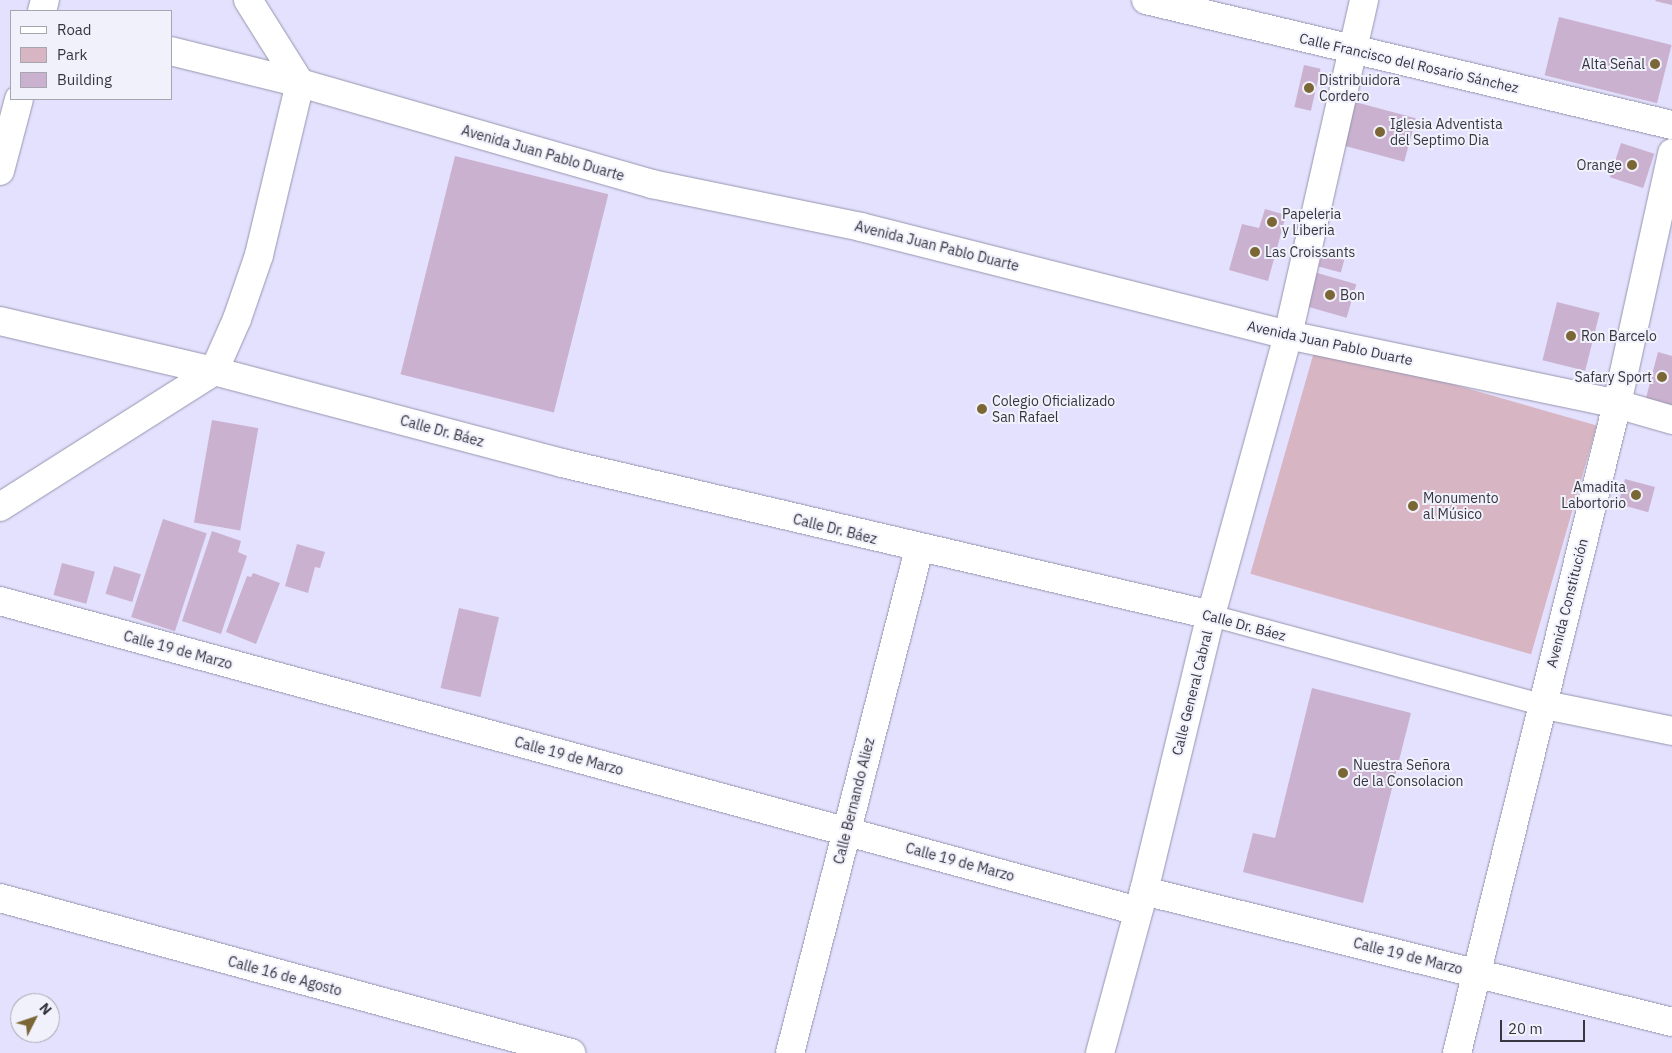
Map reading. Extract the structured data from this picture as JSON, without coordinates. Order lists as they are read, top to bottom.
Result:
{
  "streets": {
    "street": [
      "Calle Francisco del Rosario Sánchez",
      "Avenida Juan Pablo Duarte",
      "Calle Dr. Báez",
      "Avenida Constitución",
      "Calle 19 de Marzo",
      "Calle General Cabral",
      "Calle Bernando Aliez",
      "Calle 16 de Agosto"
    ]
  },
  "crossings": [
    ["Calle Francisco del Rosario Sánchez", "Calle General Cabral"],
    ["Avenida Juan Pablo Duarte", "Avenida Constitución"],
    ["Avenida Juan Pablo Duarte", "Calle General Cabral"],
    ["Calle Dr. Báez", "Avenida Constitución"],
    ["Calle Dr. Báez", "Calle General Cabral"],
    ["Calle Dr. Báez", "Calle Bernando Aliez"],
    ["Avenida Constitución", "Calle 19 de Marzo"],
    ["Calle 19 de Marzo", "Calle General Cabral"],
    ["Calle 19 de Marzo", "Calle Bernando Aliez"]
  ],
  "places": [
    "Alta Señal",
    "Distribuidora Cordero",
    "Iglesia Adventista del Septimo Dia",
    "Orange",
    "Papeleria y Liberia",
    "Las Croissants",
    "Bon",
    "Ron Barcelo",
    "Safary Sport",
    "Colegio Oficializado San Rafael",
    "Amadita Labortorio",
    "Monumento al Músico",
    "Nuestra Señora de la Consolacion"
  ],
  "legend": ["Road", "Park", "Building"],
  "scale_bar": "20 m",
  "north": "top right"
}
